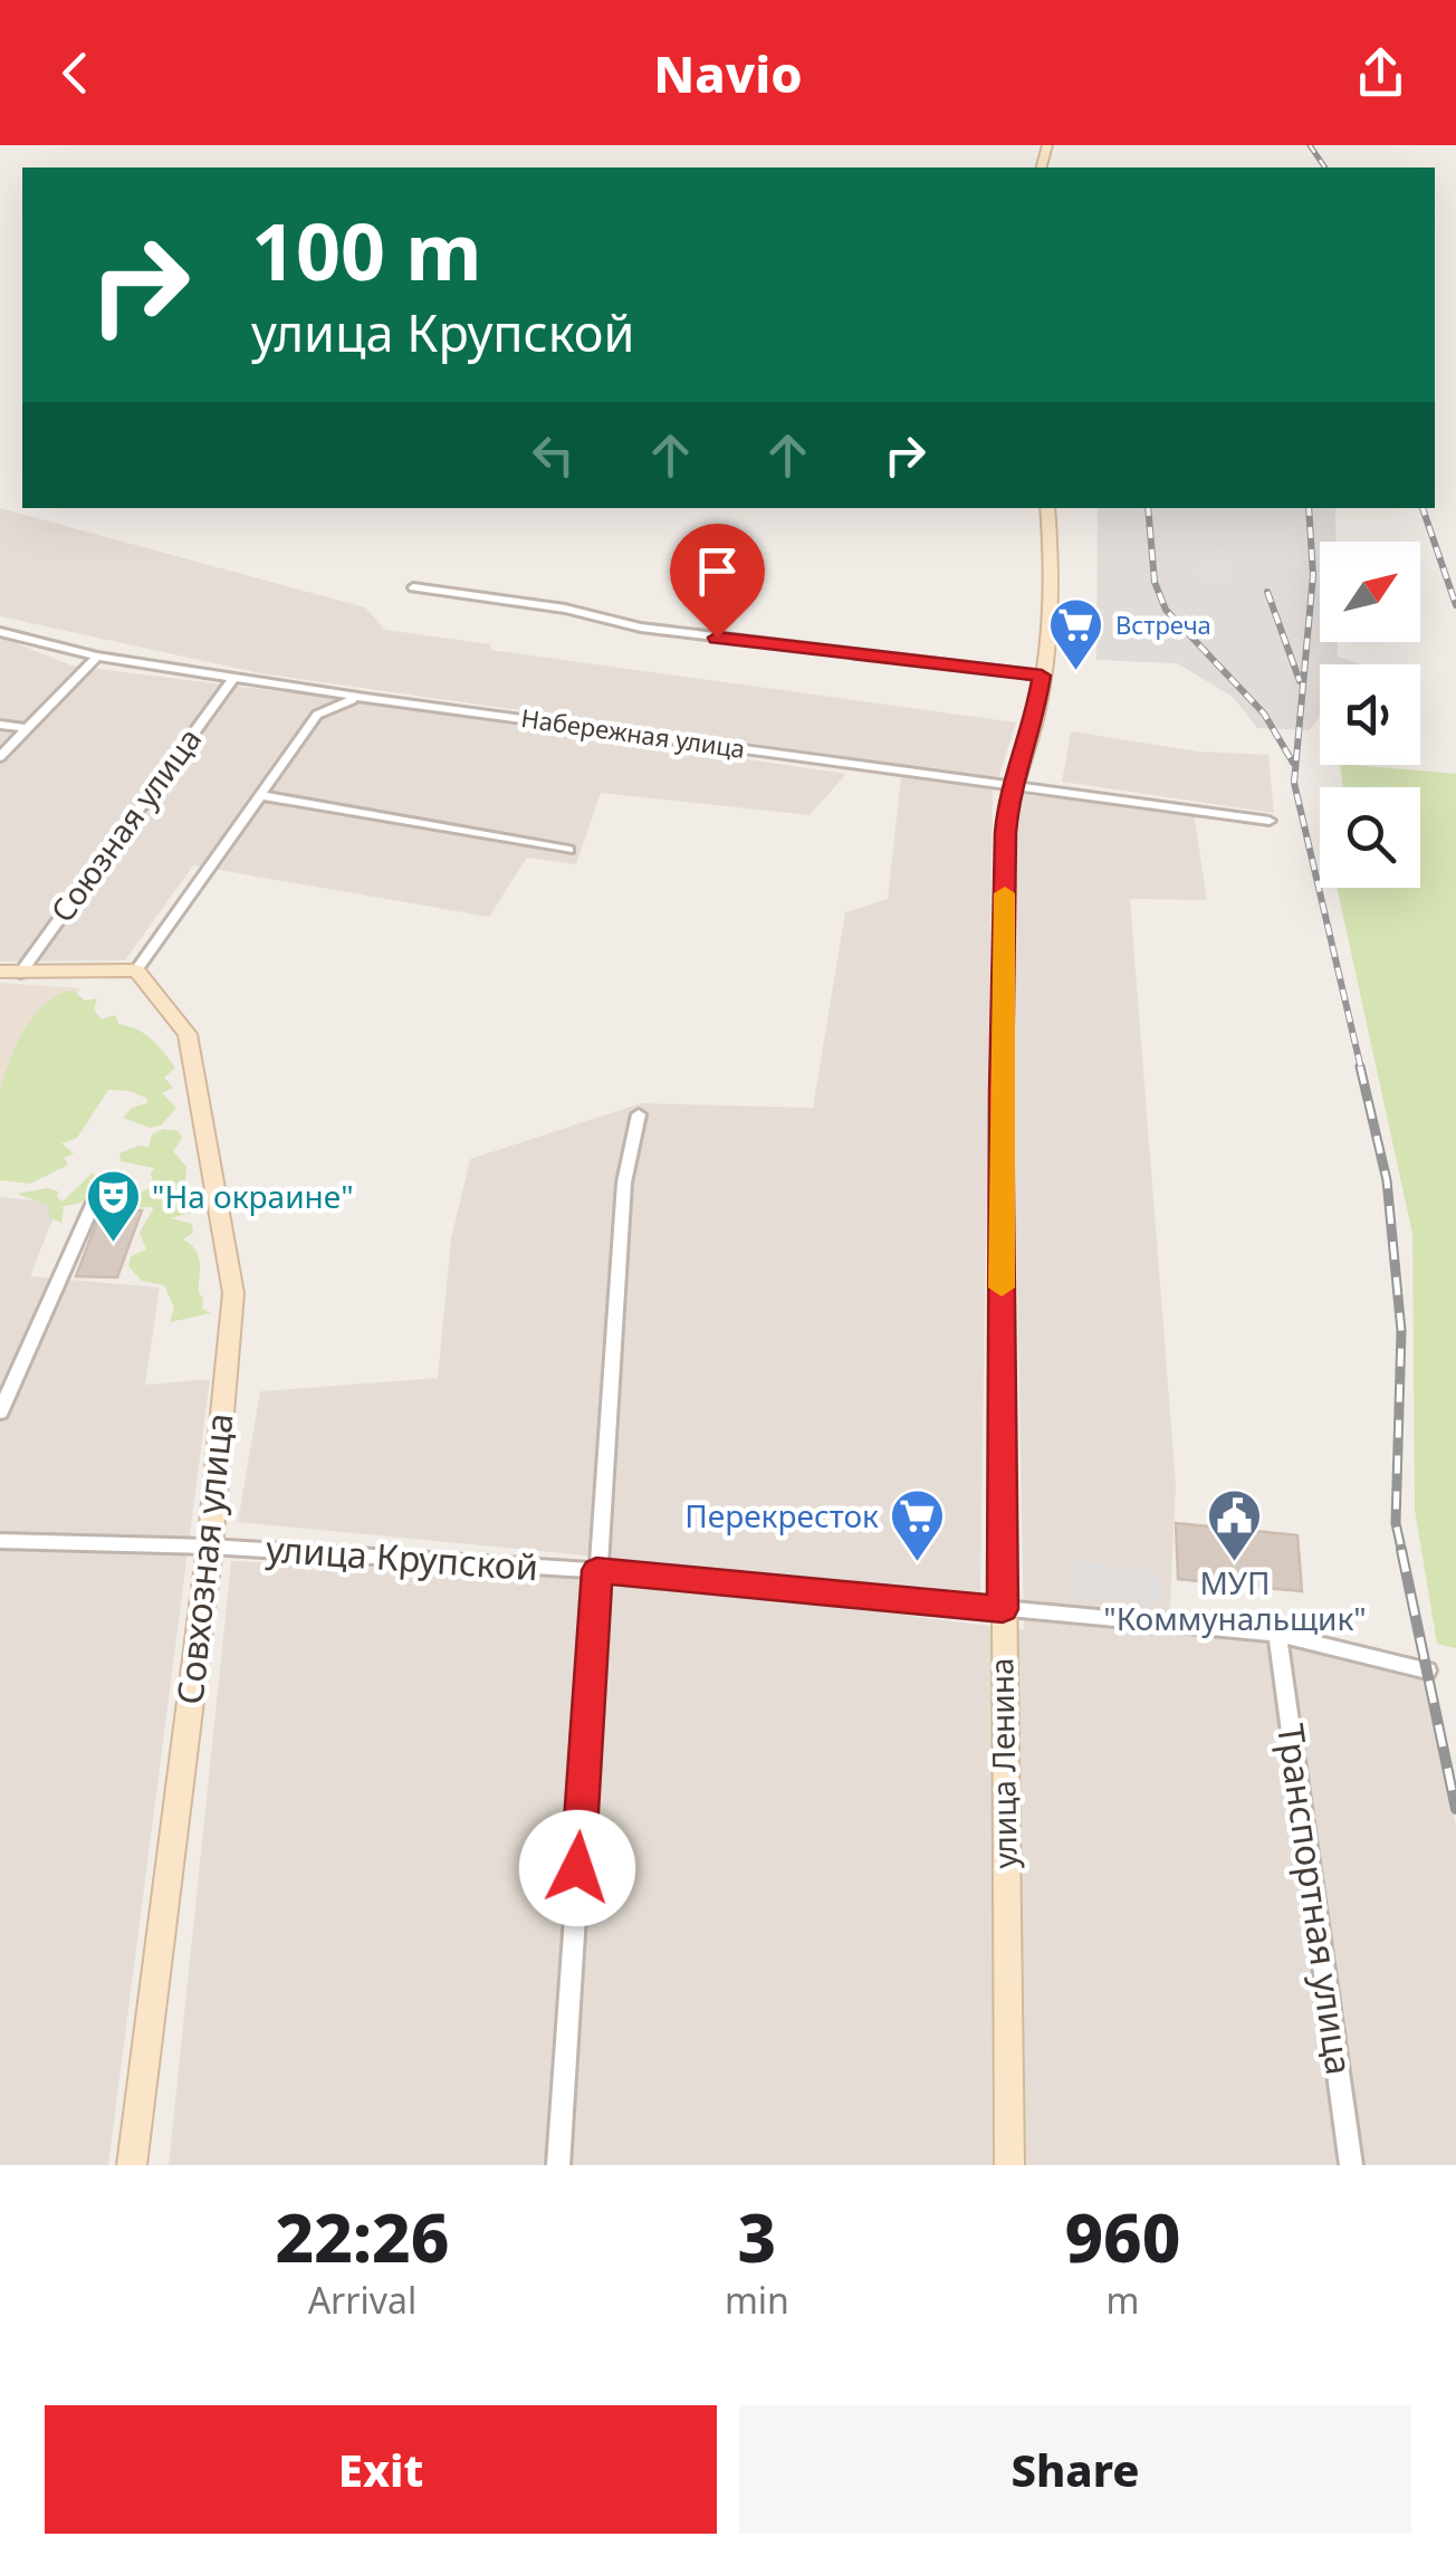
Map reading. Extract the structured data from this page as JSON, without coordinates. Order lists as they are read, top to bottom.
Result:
{
  "streets": {
    "main road": ["Совхозная улица", "улица Ленина"],
    "street": [
      "Набережная улица",
      "Союзная улица",
      "улица Крупской",
      "Транспортная улица"
    ]
  },
  "crossings": [
    ["Набережная улица", "Союзная улица"],
    ["Набережная улица", "улица Ленина"],
    ["Совхозная улица", "улица Крупской"],
    ["улица Крупской", "улица Ленина"],
    ["улица Крупской", "Транспортная улица"]
  ],
  "places": {
    "supermarket": ["Встреча", "Перекресток"],
    "theatre": ["\"На окраине\""],
    "public building": ["МУП \"Коммунальщик\""]
  },
  "north": "top right",
  "page": {
    "header": "Navio",
    "turn": ["100 m", "улица Крупской"],
    "eta": [
      "22:26",
      "Arrival",
      "3",
      "min",
      "960",
      "m"
    ],
    "buttons": ["Exit", "Share"]
  }
}
